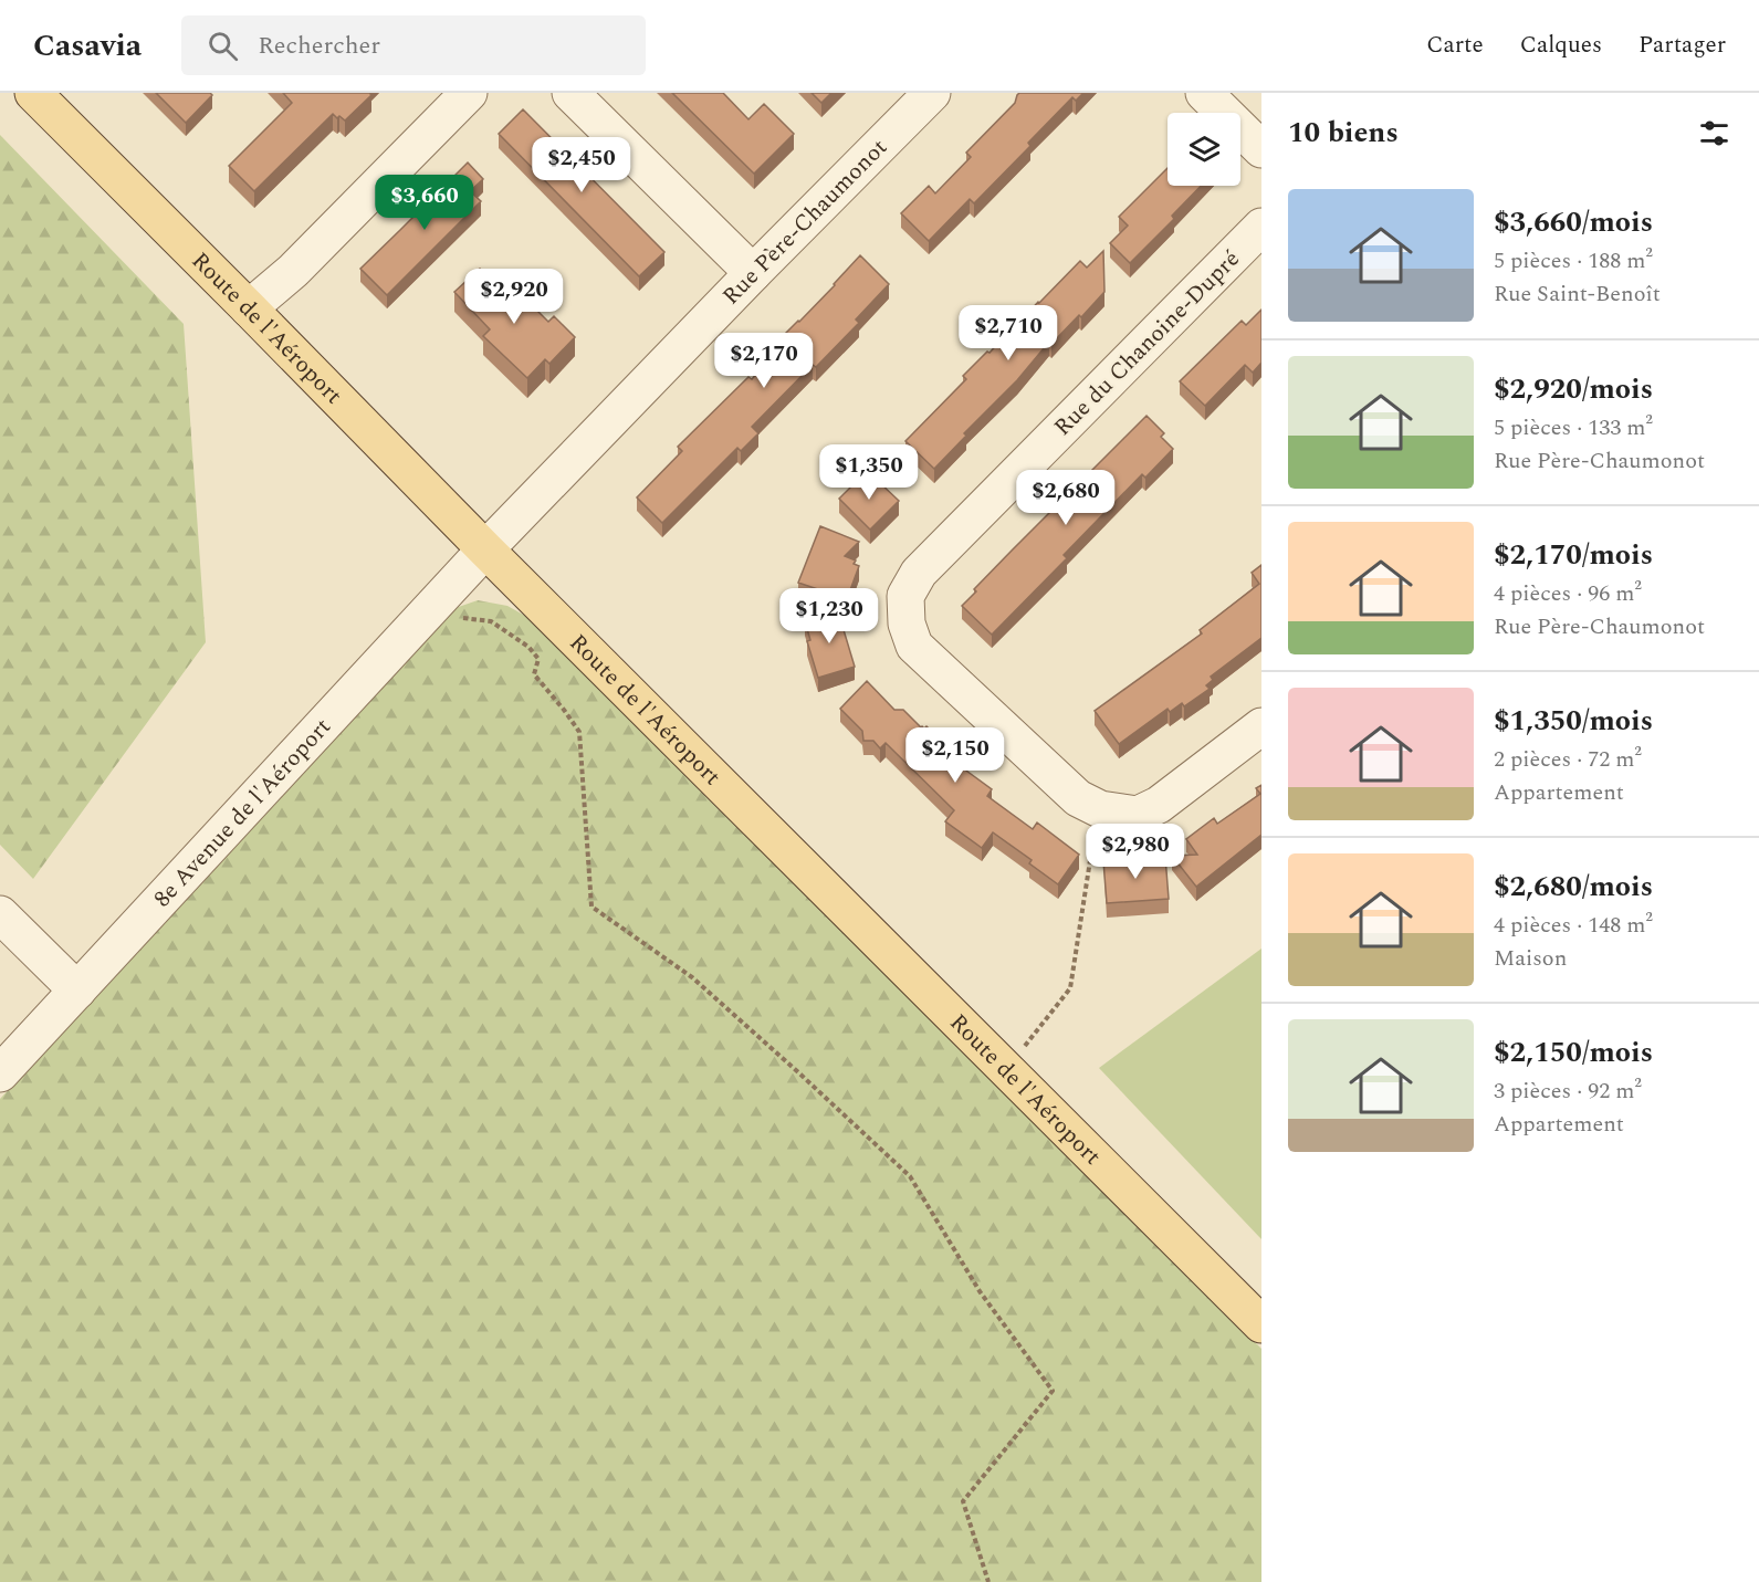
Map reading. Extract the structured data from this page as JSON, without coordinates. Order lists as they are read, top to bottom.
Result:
{
  "streets": {
    "main road": ["Route de l'Aéroport"],
    "street": ["Rue Père-Chaumonot", "Rue du Chanoine-Dupré", "8e Avenue de l'Aéroport"]
  },
  "crossings": [
    ["Rue Père-Chaumonot", "Route de l'Aéroport"],
    ["Rue Père-Chaumonot", "8e Avenue de l'Aéroport"],
    ["Route de l'Aéroport", "8e Avenue de l'Aéroport"]
  ],
  "page": {
    "header": "Casavia",
    "search": "Rechercher",
    "nav": ["Carte", "Calques", "Partager"],
    "heading": "10 biens",
    "price": [
      "$2,450",
      "$3,660",
      "$2,920",
      "$2,710",
      "$2,170",
      "$1,350",
      "$2,680",
      "$1,230",
      "$2,150",
      "$2,980"
    ],
    "list": [
      {
        "name": "$3,660/mois",
        "note": "5 pièces · 188 m² · Rue Saint-Benoît"
      },
      {
        "name": "$2,920/mois",
        "note": "5 pièces · 133 m² · Rue Père-Chaumonot"
      },
      {
        "name": "$2,170/mois",
        "note": "4 pièces · 96 m² · Rue Père-Chaumonot"
      },
      {
        "name": "$1,350/mois",
        "note": "2 pièces · 72 m² · Appartement"
      },
      {
        "name": "$2,680/mois",
        "note": "4 pièces · 148 m² · Maison"
      },
      {
        "name": "$2,150/mois",
        "note": "3 pièces · 92 m² · Appartement"
      }
    ]
  }
}
